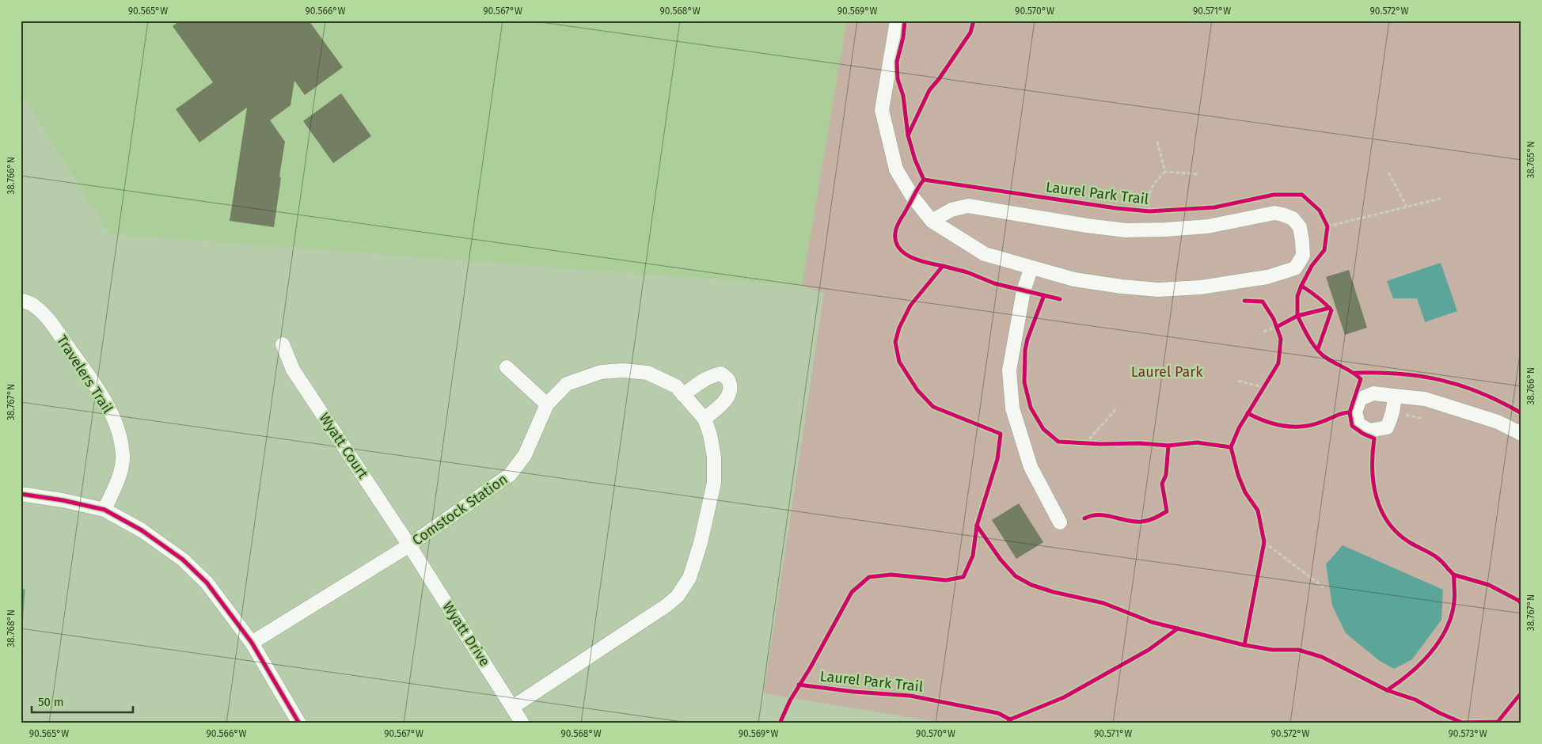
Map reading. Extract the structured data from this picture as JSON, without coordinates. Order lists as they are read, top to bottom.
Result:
{
  "streets": {
    "street": [
      "Travelers Trail",
      "Wyatt Court",
      "Comstock Station",
      "Wyatt Drive"
    ],
    "cycle path": ["Laurel Park Trail"]
  },
  "crossings": [
    ["Wyatt Court", "Comstock Station"],
    ["Wyatt Court", "Wyatt Drive"],
    ["Comstock Station", "Wyatt Drive"]
  ],
  "parks": ["Laurel Park"],
  "scale_bar": "50 m",
  "coordinates": [
    "90.565°W",
    "90.566°W",
    "90.567°W",
    "90.568°W",
    "90.569°W",
    "90.570°W",
    "90.571°W",
    "90.572°W",
    "38.765°N",
    "38.766°N",
    "38.767°N",
    "38.768°N",
    "90.573°W"
  ]
}
